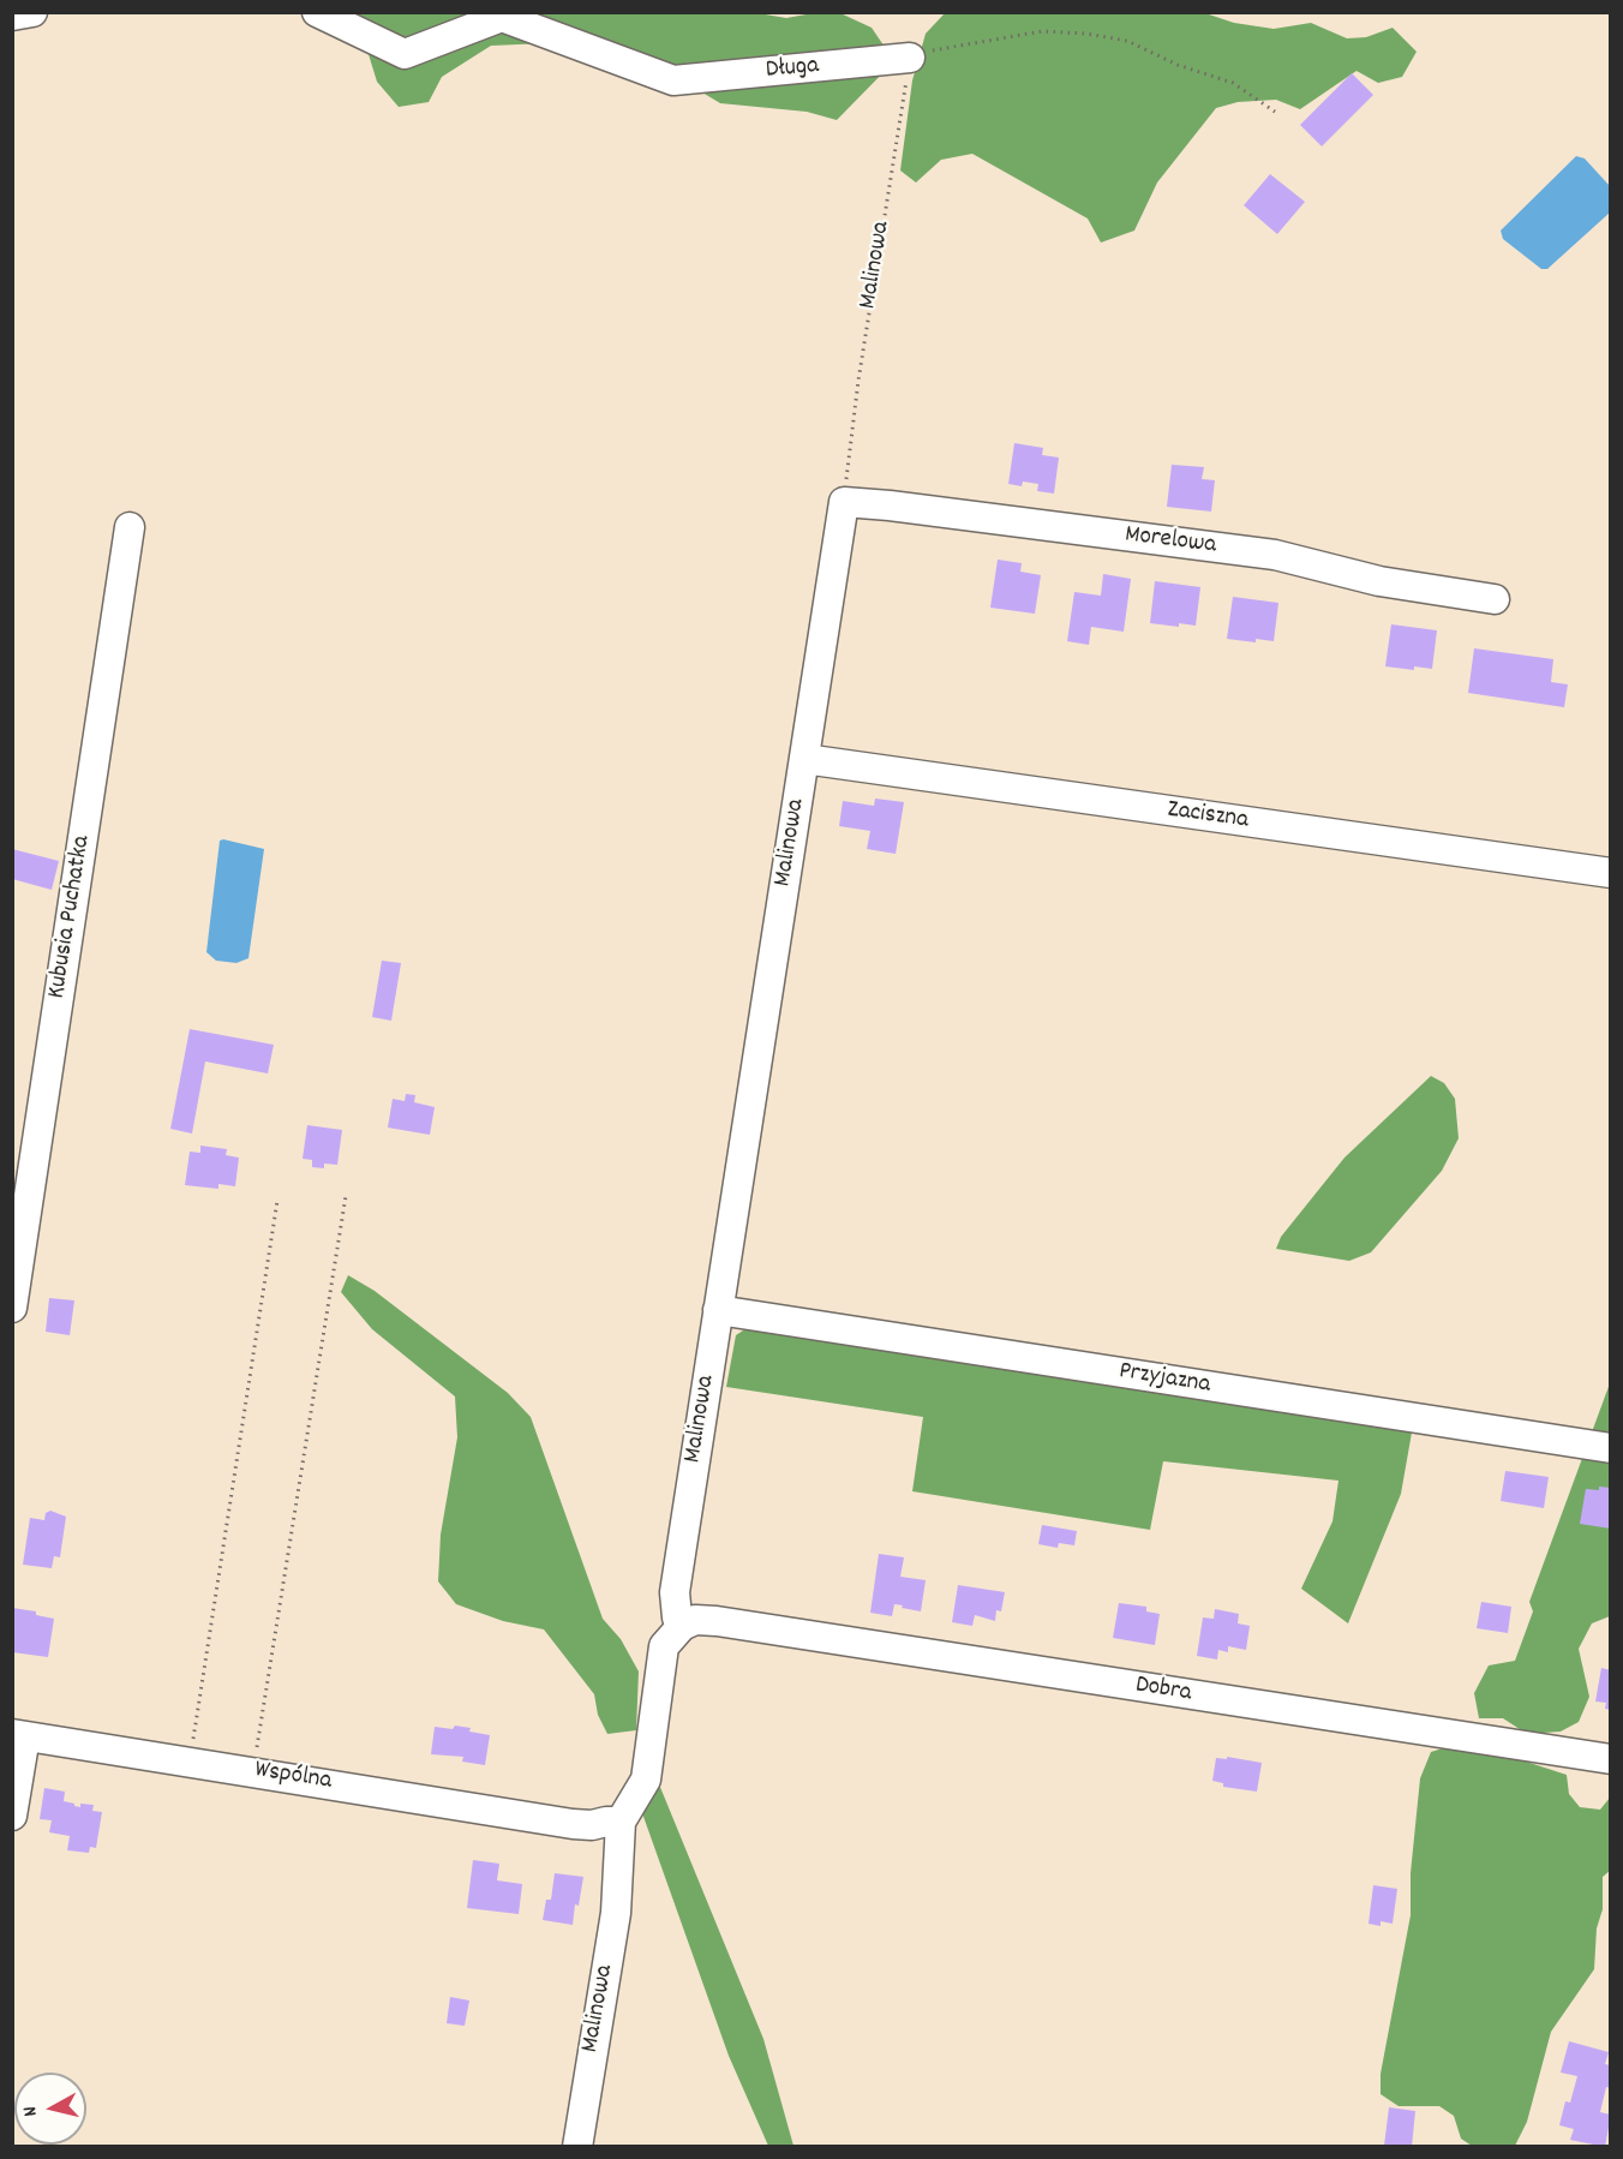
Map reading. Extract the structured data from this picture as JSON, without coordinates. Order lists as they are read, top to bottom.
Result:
{
  "streets": {
    "street": [
      "Długa",
      "Malinowa",
      "Morelowa",
      "Zaciszna",
      "Kubusia Puchatka",
      "Przyjazna",
      "Dobra",
      "Wspólna"
    ]
  },
  "crossings": [
    ["Długa", "Malinowa"],
    ["Malinowa", "Morelowa"],
    ["Malinowa", "Zaciszna"],
    ["Malinowa", "Przyjazna"],
    ["Malinowa", "Dobra"],
    ["Malinowa", "Wspólna"]
  ],
  "north": "left"
}
